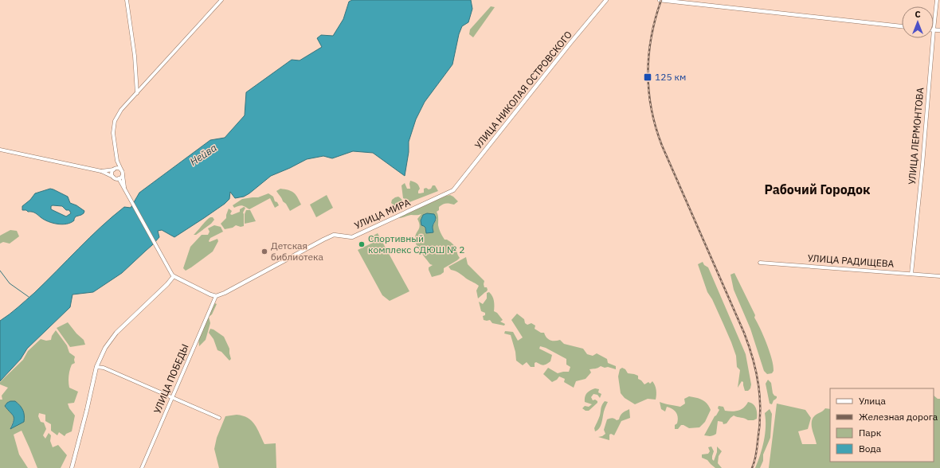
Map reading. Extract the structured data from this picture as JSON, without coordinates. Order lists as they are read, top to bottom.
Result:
{
  "streets": {
    "main road": ["УЛИЦА НИКОЛАЯ ОСТРОВСКОГО", "УЛИЦА МИРА"],
    "street": ["УЛИЦА ЛЕРМОНТОВА", "УЛИЦА РАДИЩЕВА", "УЛИЦА ПОБЕДЫ"]
  },
  "crossings": [
    ["УЛИЦА НИКОЛАЯ ОСТРОВСКОГО", "УЛИЦА МИРА"],
    ["УЛИЦА ЛЕРМОНТОВА", "УЛИЦА РАДИЩЕВА"],
    ["УЛИЦА МИРА", "УЛИЦА ПОБЕДЫ"]
  ],
  "districts": ["Рабочий Городок"],
  "water": ["Нейва"],
  "places": {
    "transit": ["125 км"],
    "other": ["Спортивный комплекс СДЮШ № 2", "Детская библиотека"]
  },
  "legend": [
    "Улица",
    "Железная дорога",
    "Парк",
    "Вода"
  ],
  "north": "top"
}
